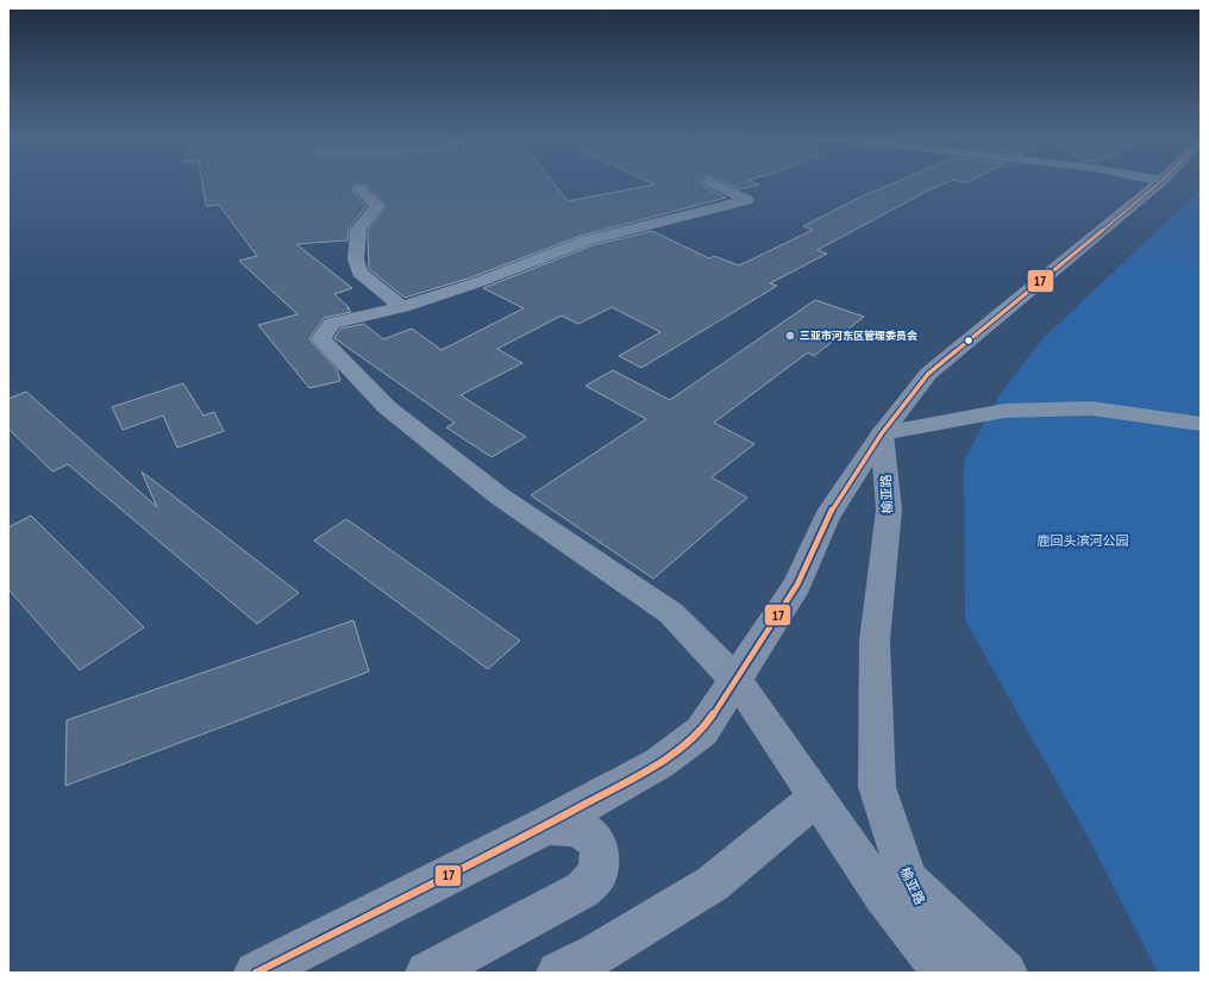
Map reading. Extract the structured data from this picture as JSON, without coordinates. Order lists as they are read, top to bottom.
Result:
{
  "streets": {
    "main road": ["榆亚路"]
  },
  "parks": ["鹿回头滨河公园"],
  "places": ["三亚市河东区管理委员会"],
  "lines": ["transit line 17"]
}
